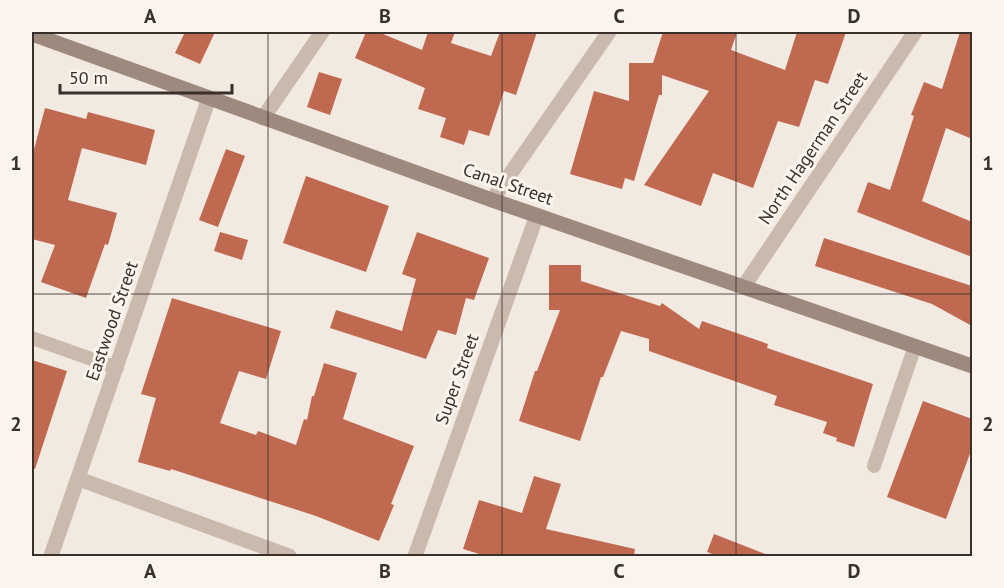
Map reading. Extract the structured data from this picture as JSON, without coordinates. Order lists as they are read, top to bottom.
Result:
{
  "streets": {
    "street": [
      "North Hagerman Street",
      "Canal Street",
      "Eastwood Street",
      "Super Street"
    ]
  },
  "crossings": [
    ["North Hagerman Street", "Canal Street"],
    ["Canal Street", "Eastwood Street"],
    ["Canal Street", "Super Street"]
  ],
  "scale_bar": "50 m",
  "grid": {
    "columns": [
      "A",
      "B",
      "C",
      "D"
    ],
    "rows": ["1", "2"]
  }
}
